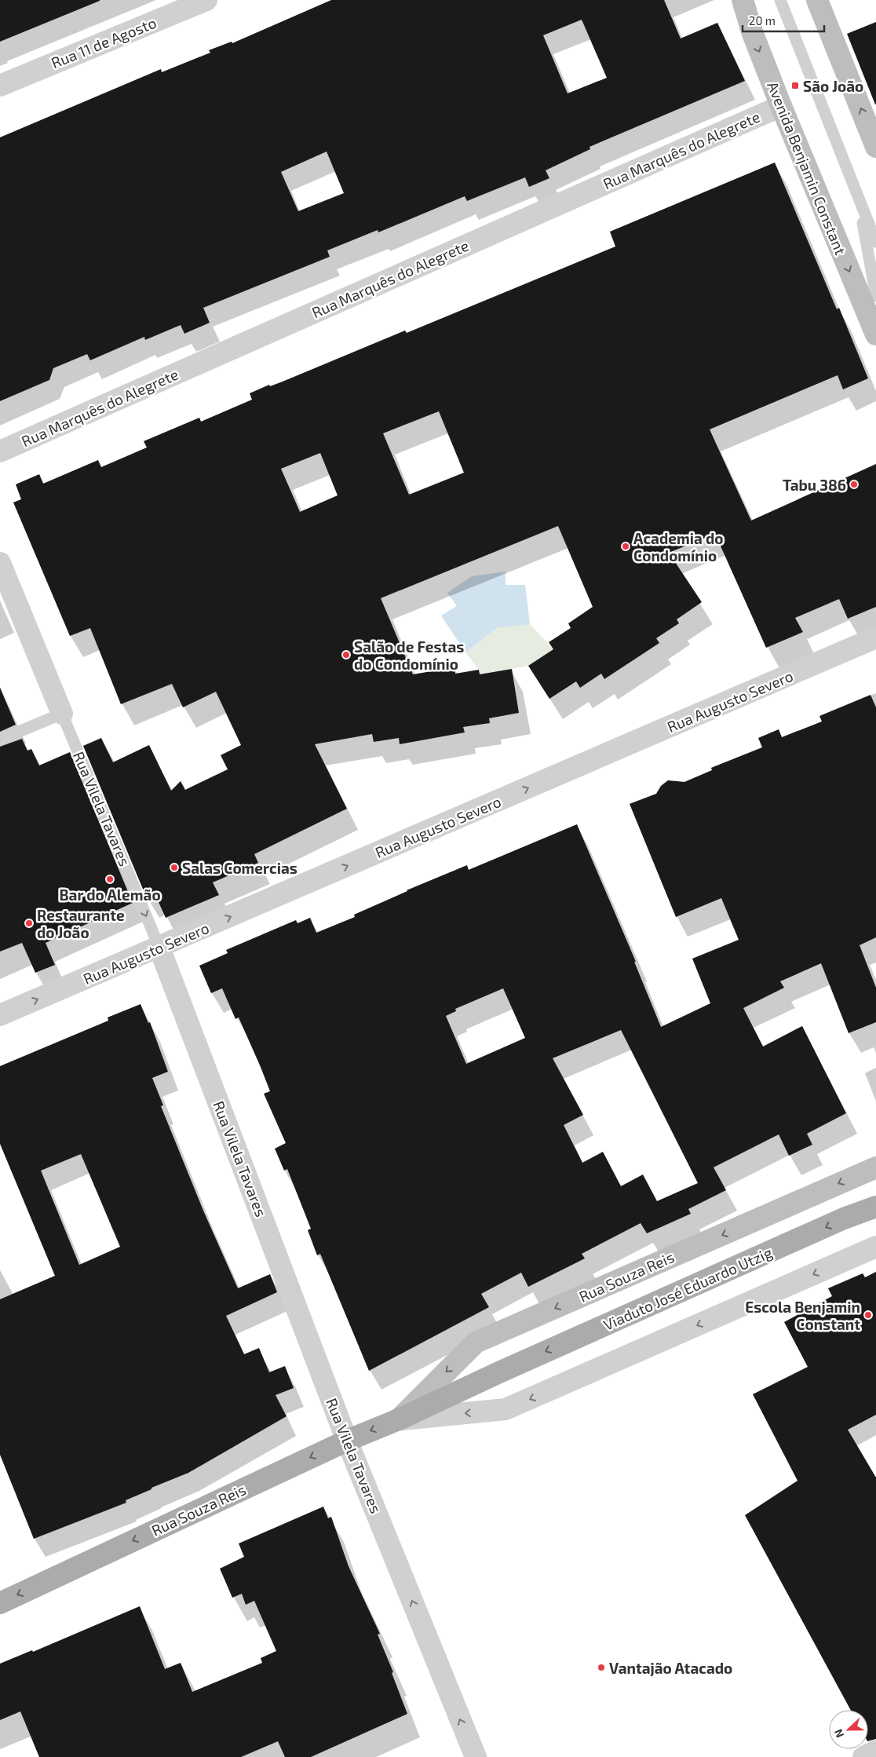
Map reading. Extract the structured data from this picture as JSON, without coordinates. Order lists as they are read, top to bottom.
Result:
{
  "streets": {
    "main road": ["Avenida Benjamin Constant", "Rua Souza Reis", "Viaduto José Eduardo Utzig"],
    "street": [
      "Rua 11 de Agosto",
      "Rua Marquês do Alegrete",
      "Rua Augusto Severo",
      "Rua Vilela Tavares"
    ]
  },
  "crossings": [
    ["Rua Marquês do Alegrete", "Avenida Benjamin Constant"],
    ["Rua Augusto Severo", "Rua Vilela Tavares"],
    ["Rua Vilela Tavares", "Rua Souza Reis"],
    ["Rua Souza Reis", "Viaduto José Eduardo Utzig"]
  ],
  "one_way": ["Rua Augusto Severo", "Rua Souza Reis", "Viaduto José Eduardo Utzig"],
  "places": {
    "transit": ["São João"],
    "other": [
      "Tabu 386",
      "Academia do Condomínio",
      "Salão de Festas do Condomínio",
      "Salas Comercias",
      "Bar do Alemão",
      "Restaurante do João",
      "Escola Benjamin Constant",
      "Vantajão Atacado"
    ]
  },
  "scale_bar": "20 m",
  "north": "left"
}
